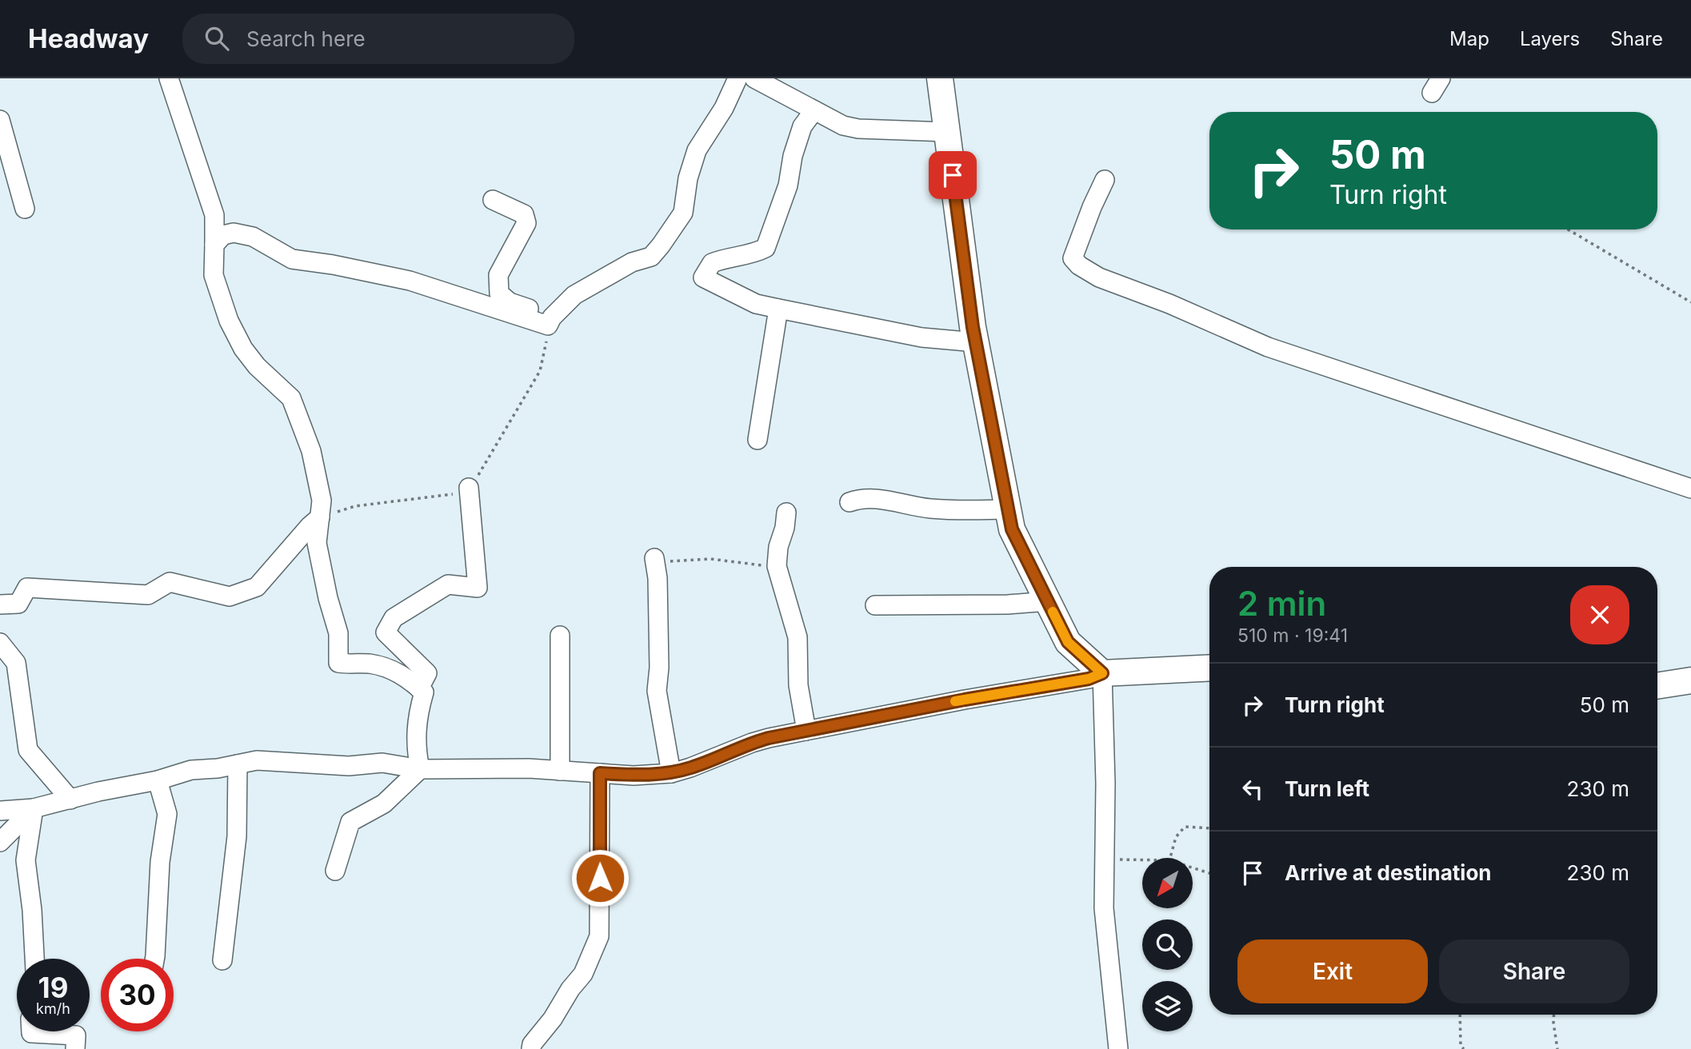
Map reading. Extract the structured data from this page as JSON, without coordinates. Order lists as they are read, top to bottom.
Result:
{
  "north": "bottom left",
  "page": {
    "header": "Headway",
    "search": "Search here",
    "nav": ["Map", "Layers", "Share"],
    "turn": ["50 m", "Turn right"],
    "heading": ["2 min", "510 m · 19:41"],
    "list": [
      {
        "name": "Turn right",
        "value": "50 m"
      },
      {
        "name": "Turn left",
        "value": "230 m"
      },
      {
        "name": "Arrive at destination",
        "value": "230 m"
      }
    ],
    "buttons": ["Exit", "Share"],
    "speed": "19 km/h",
    "limit": "30"
  }
}
